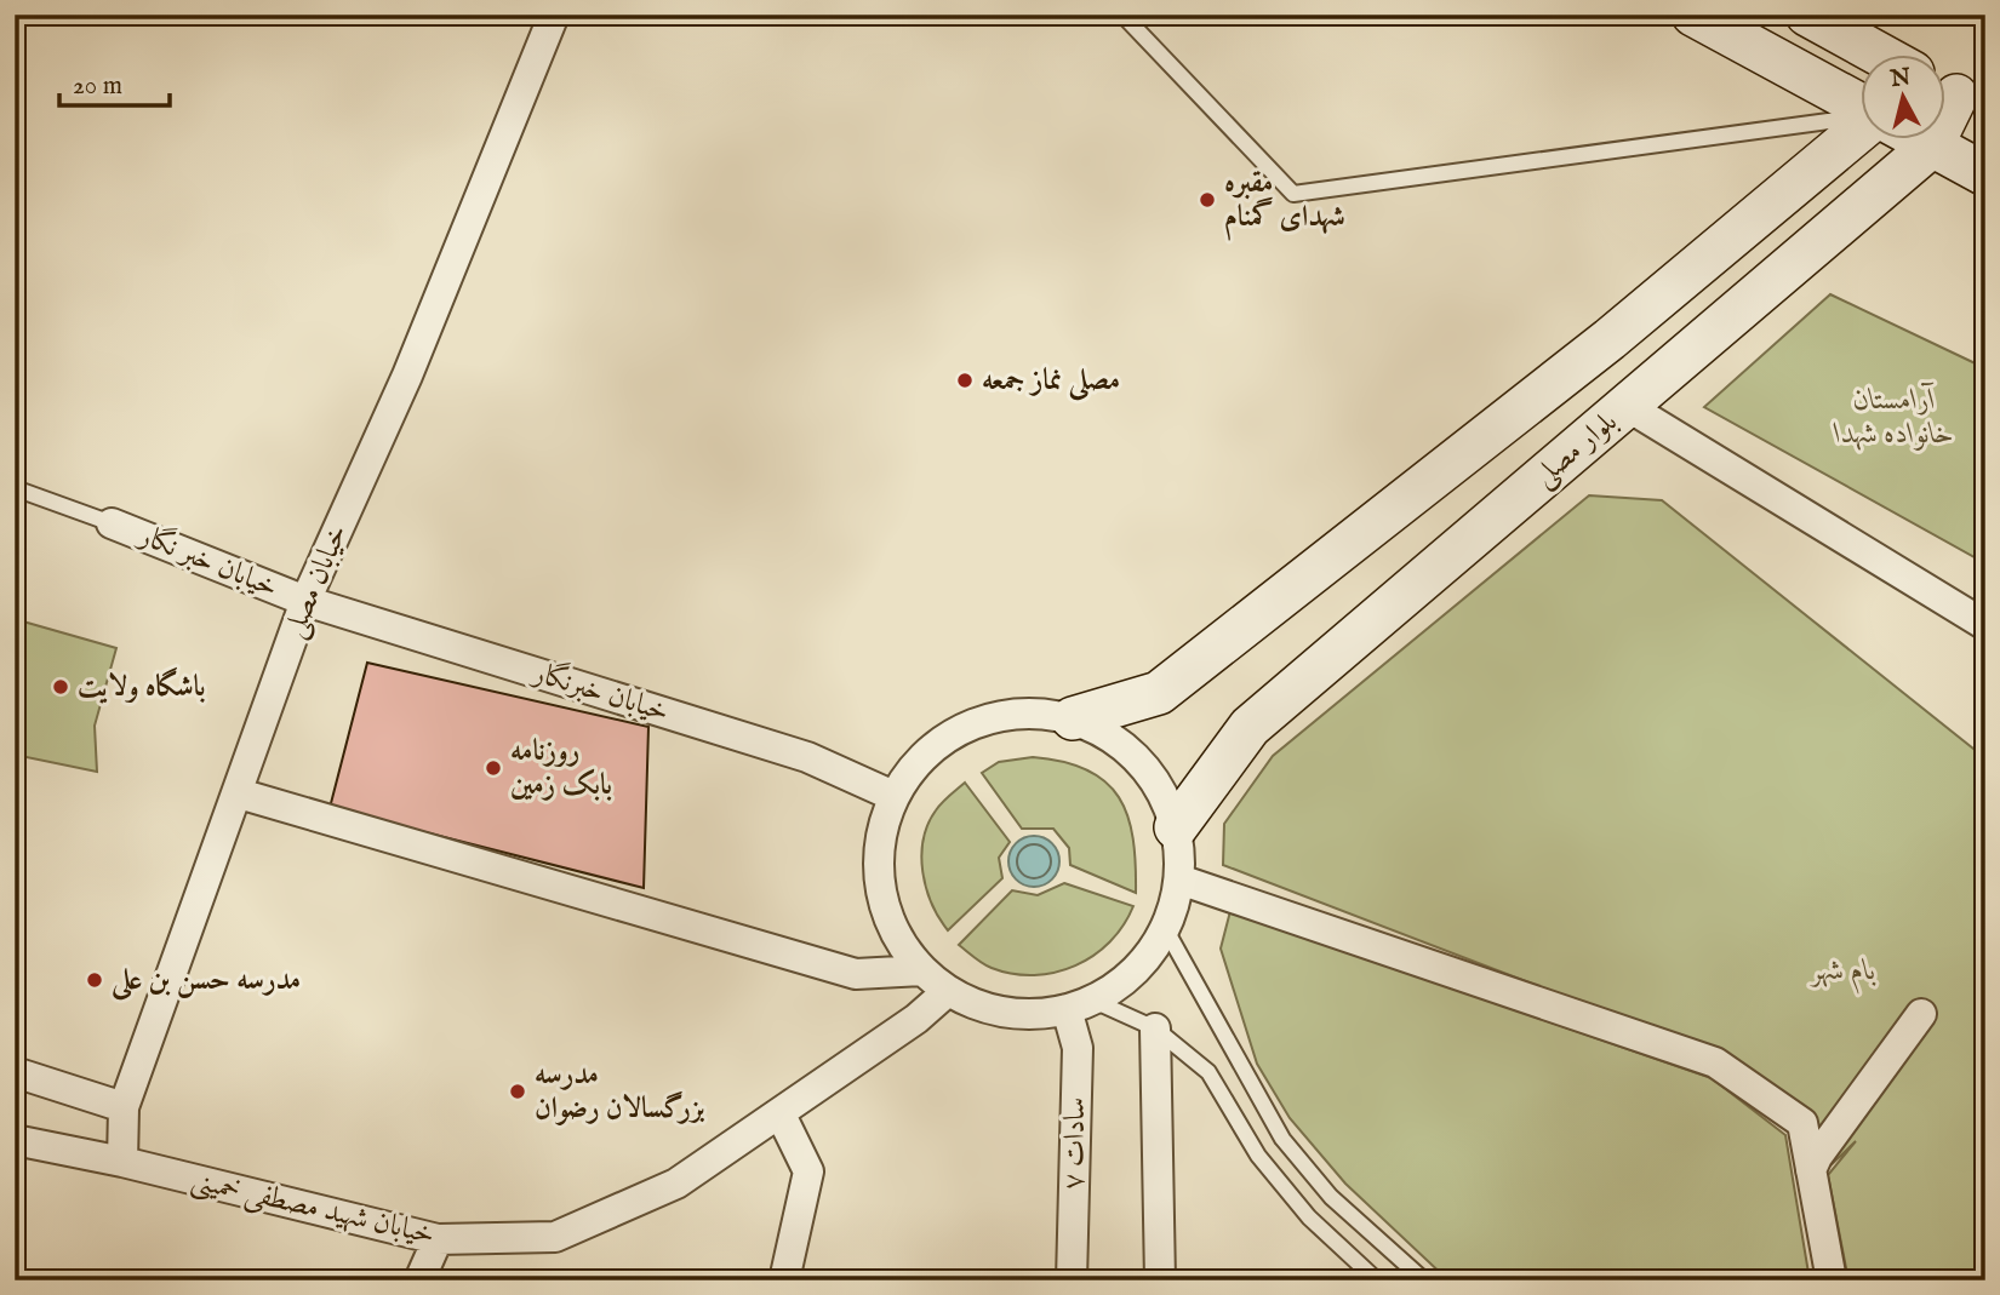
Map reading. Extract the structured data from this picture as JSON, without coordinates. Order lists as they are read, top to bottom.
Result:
{
  "streets": {
    "street": [
      "بلوار مصلی",
      "خیابان خبر نگار",
      "خیابان مصلی",
      "خیابان خبرنگار",
      "سادات ۷",
      "خیابان شهید مصطفی خمینی"
    ]
  },
  "crossings": [
    ["بلوار مصلی", "خیابان خبرنگار"],
    ["بلوار مصلی", "سادات ۷"],
    ["بلوار مصلی", "خیابان شهید مصطفی خمینی"],
    ["خیابان خبر نگار", "خیابان مصلی"],
    ["خیابان خبر نگار", "خیابان خبرنگار"],
    ["خیابان مصلی", "خیابان خبرنگار"],
    ["خیابان مصلی", "خیابان شهید مصطفی خمینی"],
    ["خیابان خبرنگار", "سادات ۷"],
    ["خیابان خبرنگار", "خیابان شهید مصطفی خمینی"],
    ["سادات ۷", "خیابان شهید مصطفی خمینی"]
  ],
  "parks": ["آرامستان خانواده شهدا", "بام شهر"],
  "places": [
    "مقبره شهدای گمنام",
    "مصلی نماز جمعه",
    "باشگاه ولایت",
    "روزنامه بابک زمین",
    "مدرسه حسن بن علی",
    "مدرسه بزرگسالان رضوان"
  ],
  "scale_bar": "20 m",
  "north": "top"
}
